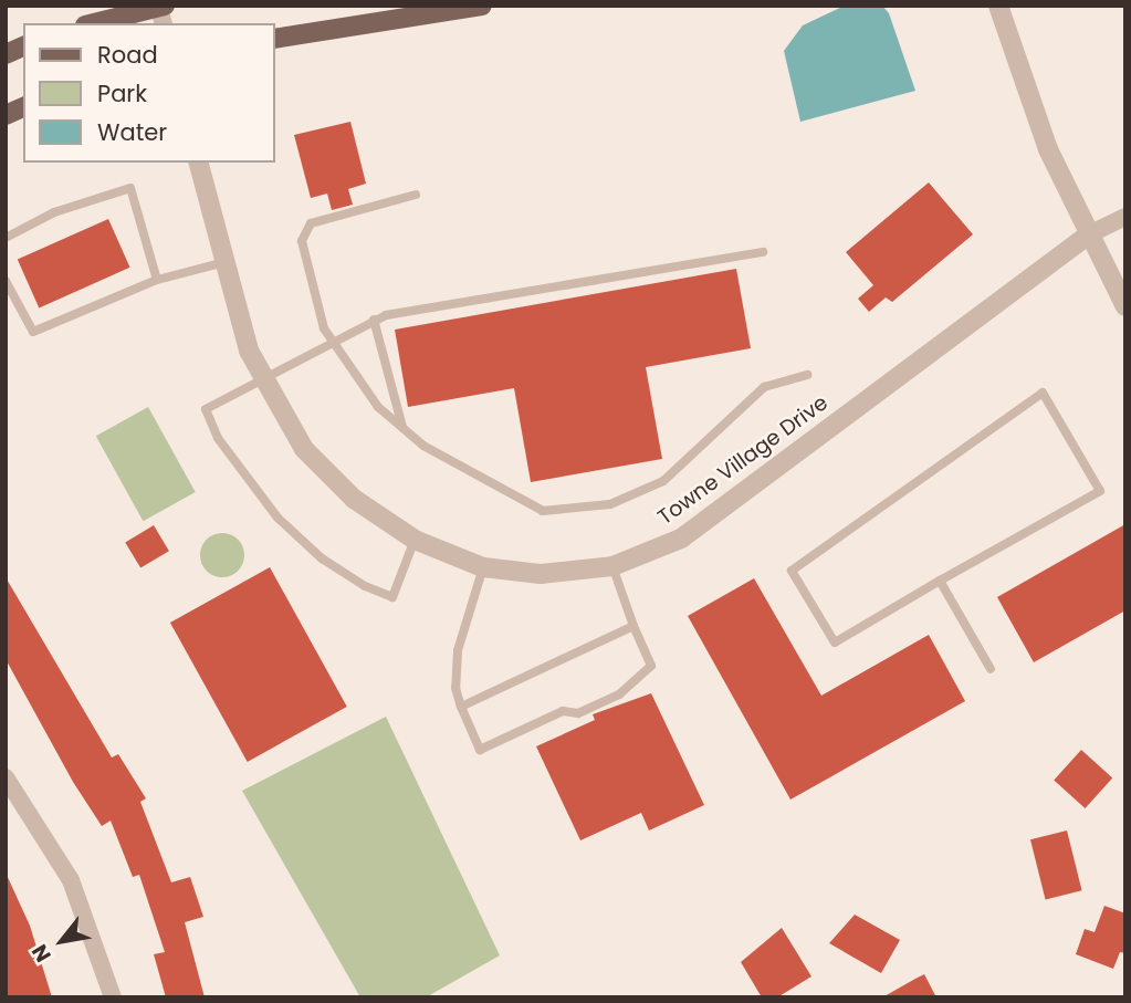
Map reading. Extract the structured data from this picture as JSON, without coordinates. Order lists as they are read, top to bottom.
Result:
{
  "streets": {
    "street": ["Towne Village Drive"]
  },
  "legend": ["Road", "Park", "Water"],
  "north": "bottom left"
}
